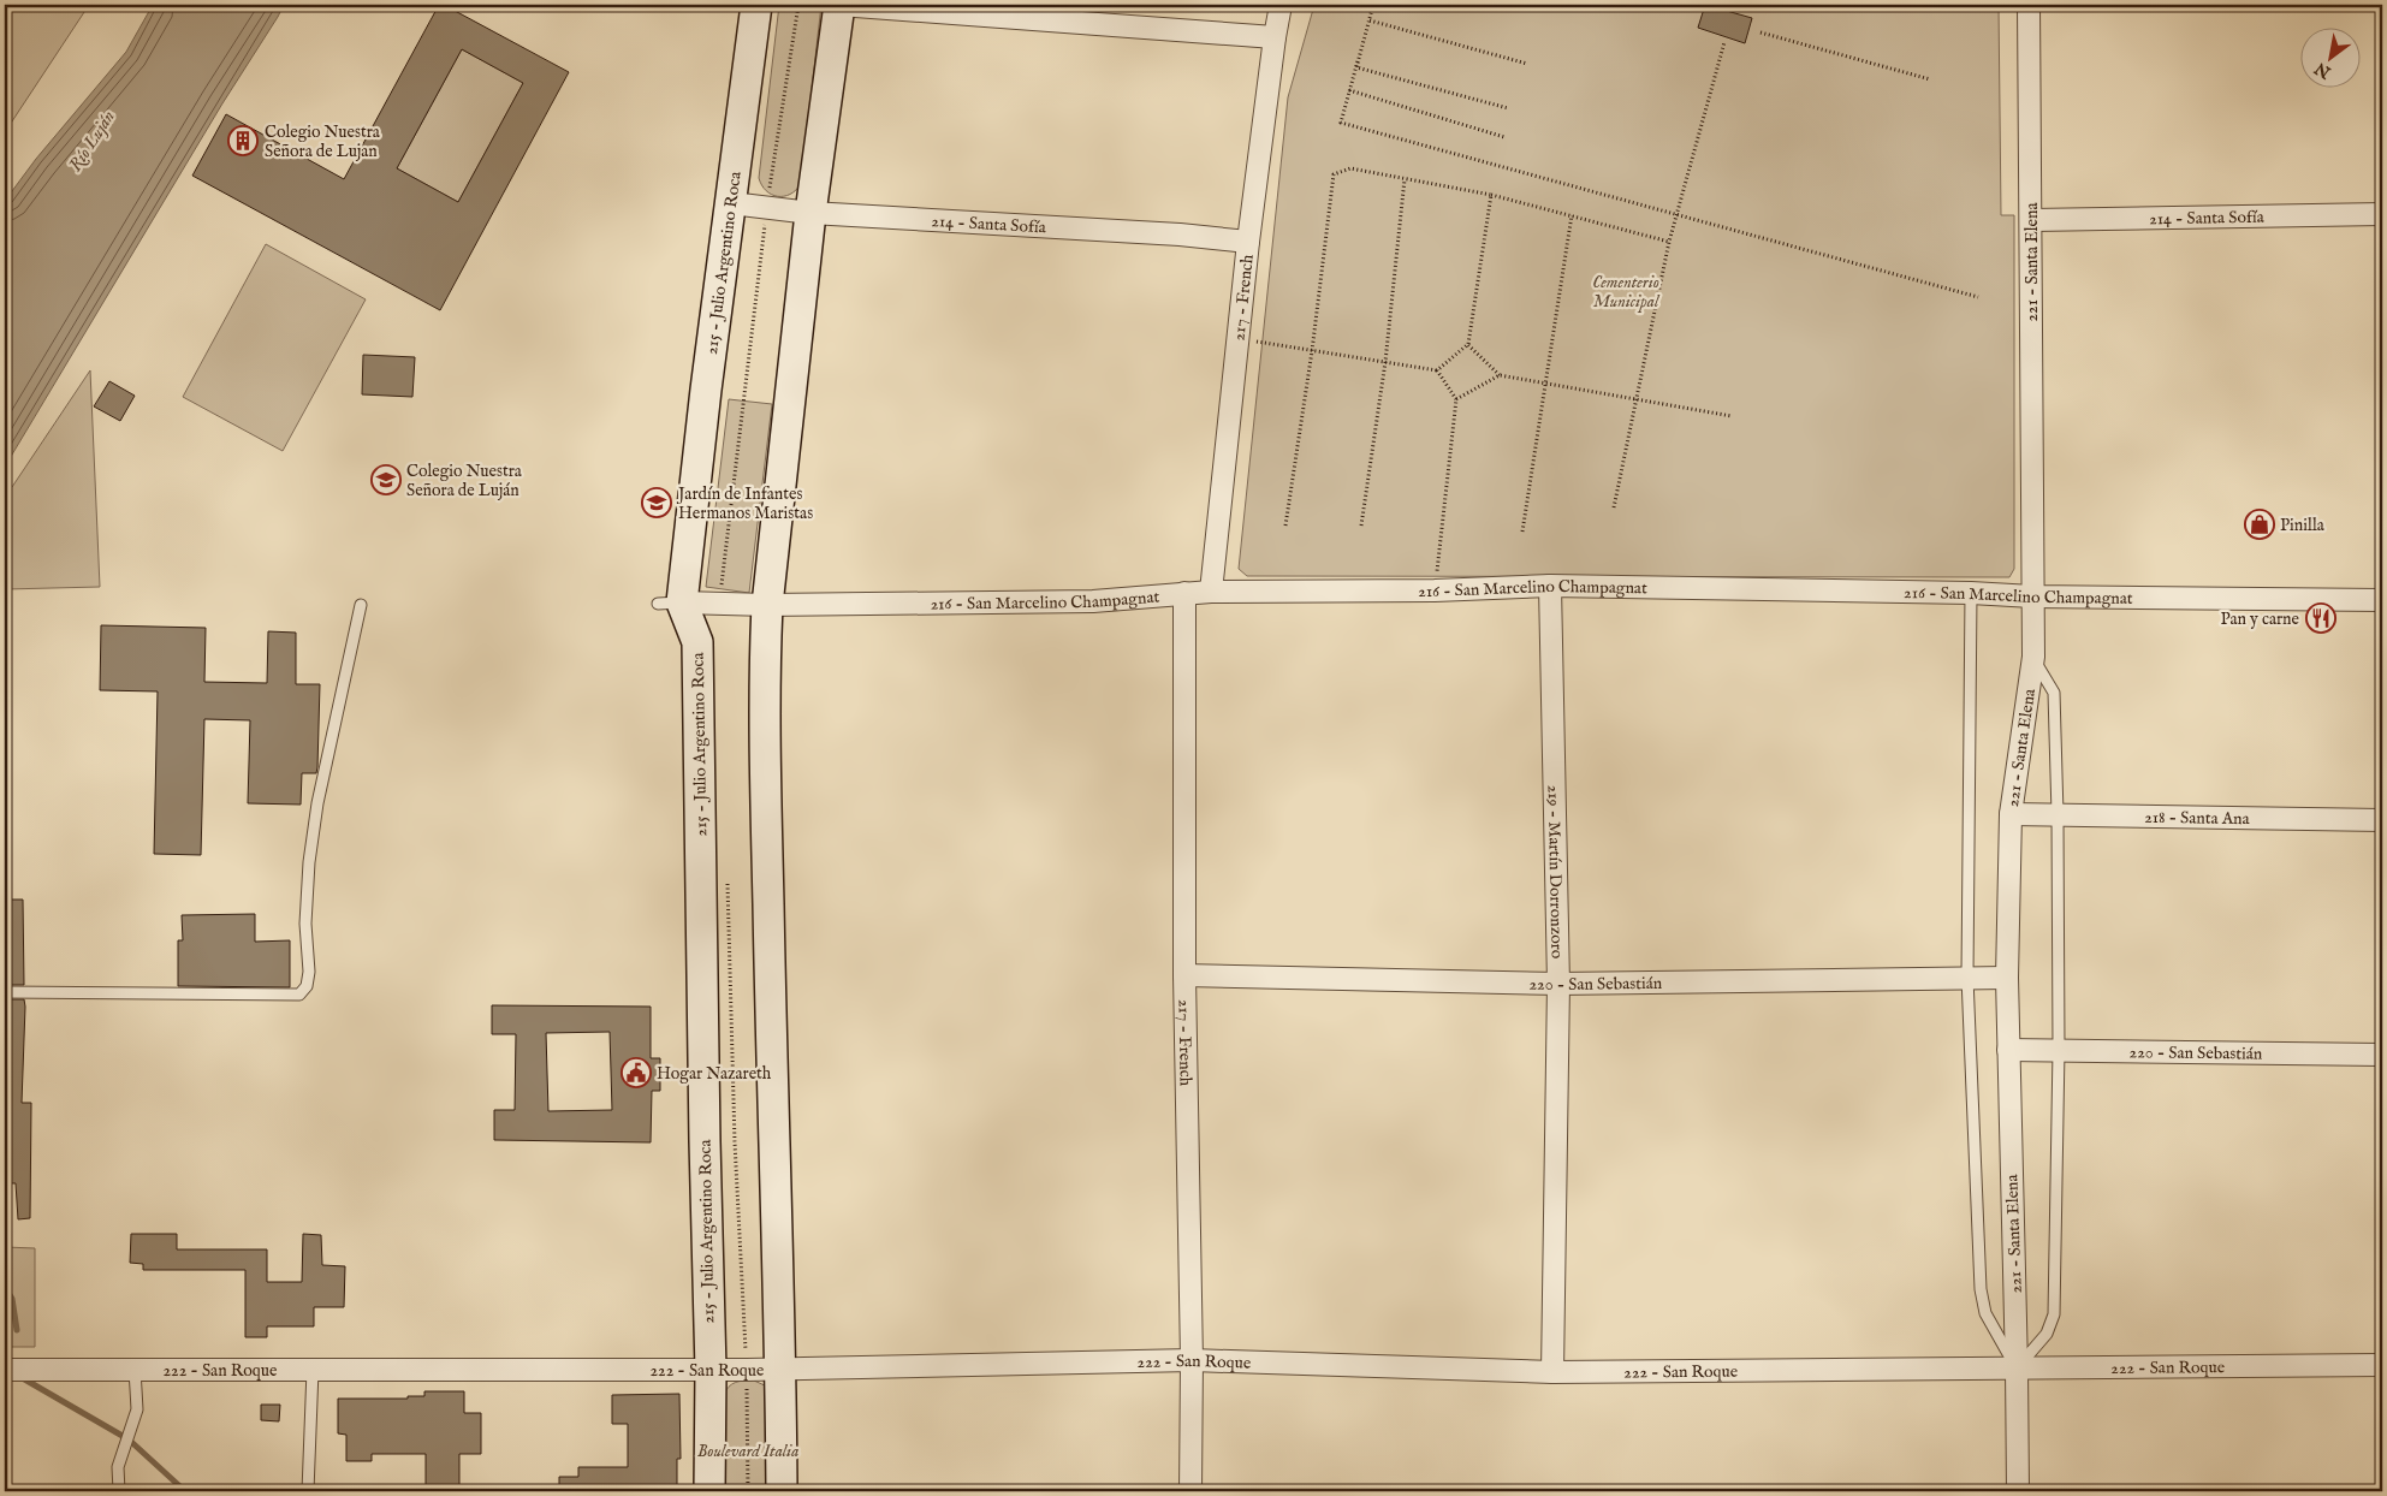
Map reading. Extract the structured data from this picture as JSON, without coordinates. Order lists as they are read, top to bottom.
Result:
{
  "streets": {
    "street": [
      "214 - Santa Sofía",
      "215 - Julio Argentino Roca",
      "221 - Santa Elena",
      "217 - French",
      "216 - San Marcelino Champagnat",
      "218 - Santa Ana",
      "219 - Martín Dorronzoro",
      "220 - San Sebastián",
      "222 - San Roque"
    ]
  },
  "crossings": [
    ["214 - Santa Sofía", "215 - Julio Argentino Roca"],
    ["214 - Santa Sofía", "221 - Santa Elena"],
    ["214 - Santa Sofía", "217 - French"],
    ["215 - Julio Argentino Roca", "216 - San Marcelino Champagnat"],
    ["215 - Julio Argentino Roca", "222 - San Roque"],
    ["221 - Santa Elena", "216 - San Marcelino Champagnat"],
    ["221 - Santa Elena", "218 - Santa Ana"],
    ["221 - Santa Elena", "220 - San Sebastián"],
    ["221 - Santa Elena", "222 - San Roque"],
    ["217 - French", "216 - San Marcelino Champagnat"],
    ["217 - French", "220 - San Sebastián"],
    ["217 - French", "222 - San Roque"],
    ["216 - San Marcelino Champagnat", "219 - Martín Dorronzoro"],
    ["219 - Martín Dorronzoro", "220 - San Sebastián"],
    ["219 - Martín Dorronzoro", "222 - San Roque"]
  ],
  "water": ["Río Luján"],
  "parks": ["Cementerio Municipal", "Boulevard Italia"],
  "places": {
    "building": ["Colegio Nuestra Señora de Lujan"],
    "school or university": ["Colegio Nuestra Señora de Luján", "Jardín de Infantes Hermanos Maristas"],
    "shop": ["Pinilla"],
    "restaurant": ["Pan y carne"],
    "public building": ["Hogar Nazareth"]
  },
  "north": "bottom left"
}
